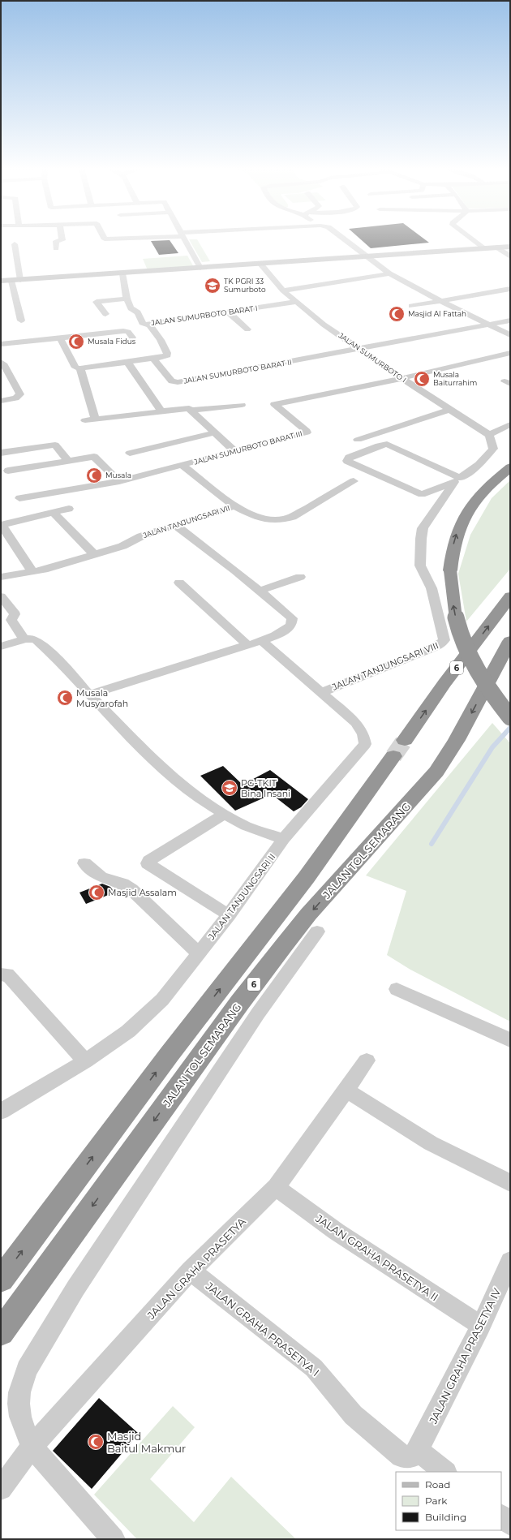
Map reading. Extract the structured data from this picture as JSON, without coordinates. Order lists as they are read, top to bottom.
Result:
{
  "streets": {
    "highway": ["6", "JALAN TOL SEMARANG"],
    "street": [
      "JALAN SUMURBOTO BARAT I",
      "JALAN SUMURBOTO I",
      "JALAN SUMURBOTO BARAT II",
      "JALAN SUMURBOTO BARAT III",
      "JALAN TANJUNGSARI VII",
      "JALAN TANJUNGSARI VIII",
      "JALAN TANJUNGSARI II",
      "JALAN GRAHA PRASETYA II",
      "JALAN GRAHA PRASETYA",
      "JALAN GRAHA PRASETYA I",
      "JALAN GRAHA PRASETYA IV"
    ]
  },
  "crossings": [
    ["JALAN SUMURBOTO BARAT I", "JALAN SUMURBOTO I"],
    ["JALAN SUMURBOTO I", "JALAN SUMURBOTO BARAT II"],
    ["JALAN SUMURBOTO I", "JALAN SUMURBOTO BARAT III"],
    ["JALAN SUMURBOTO BARAT III", "JALAN TANJUNGSARI VII"],
    ["JALAN TANJUNGSARI VIII", "JALAN TANJUNGSARI II"],
    ["JALAN GRAHA PRASETYA II", "JALAN GRAHA PRASETYA"],
    ["JALAN GRAHA PRASETYA II", "JALAN GRAHA PRASETYA IV"],
    ["JALAN GRAHA PRASETYA", "JALAN GRAHA PRASETYA I"],
    ["JALAN GRAHA PRASETYA I", "JALAN GRAHA PRASETYA IV"]
  ],
  "places": {
    "school or university": ["TK PGRI 33 Sumurboto", "PG-TKIT Bina Insani"],
    "mosque": [
      "Masjid Al Fattah",
      "Musala Fidus",
      "Musala Baiturrahim",
      "Musala",
      "Musala Musyarofah",
      "Masjid Assalam",
      "Masjid Baitul Makmur"
    ]
  },
  "legend": ["Road", "Park", "Building"]
}
